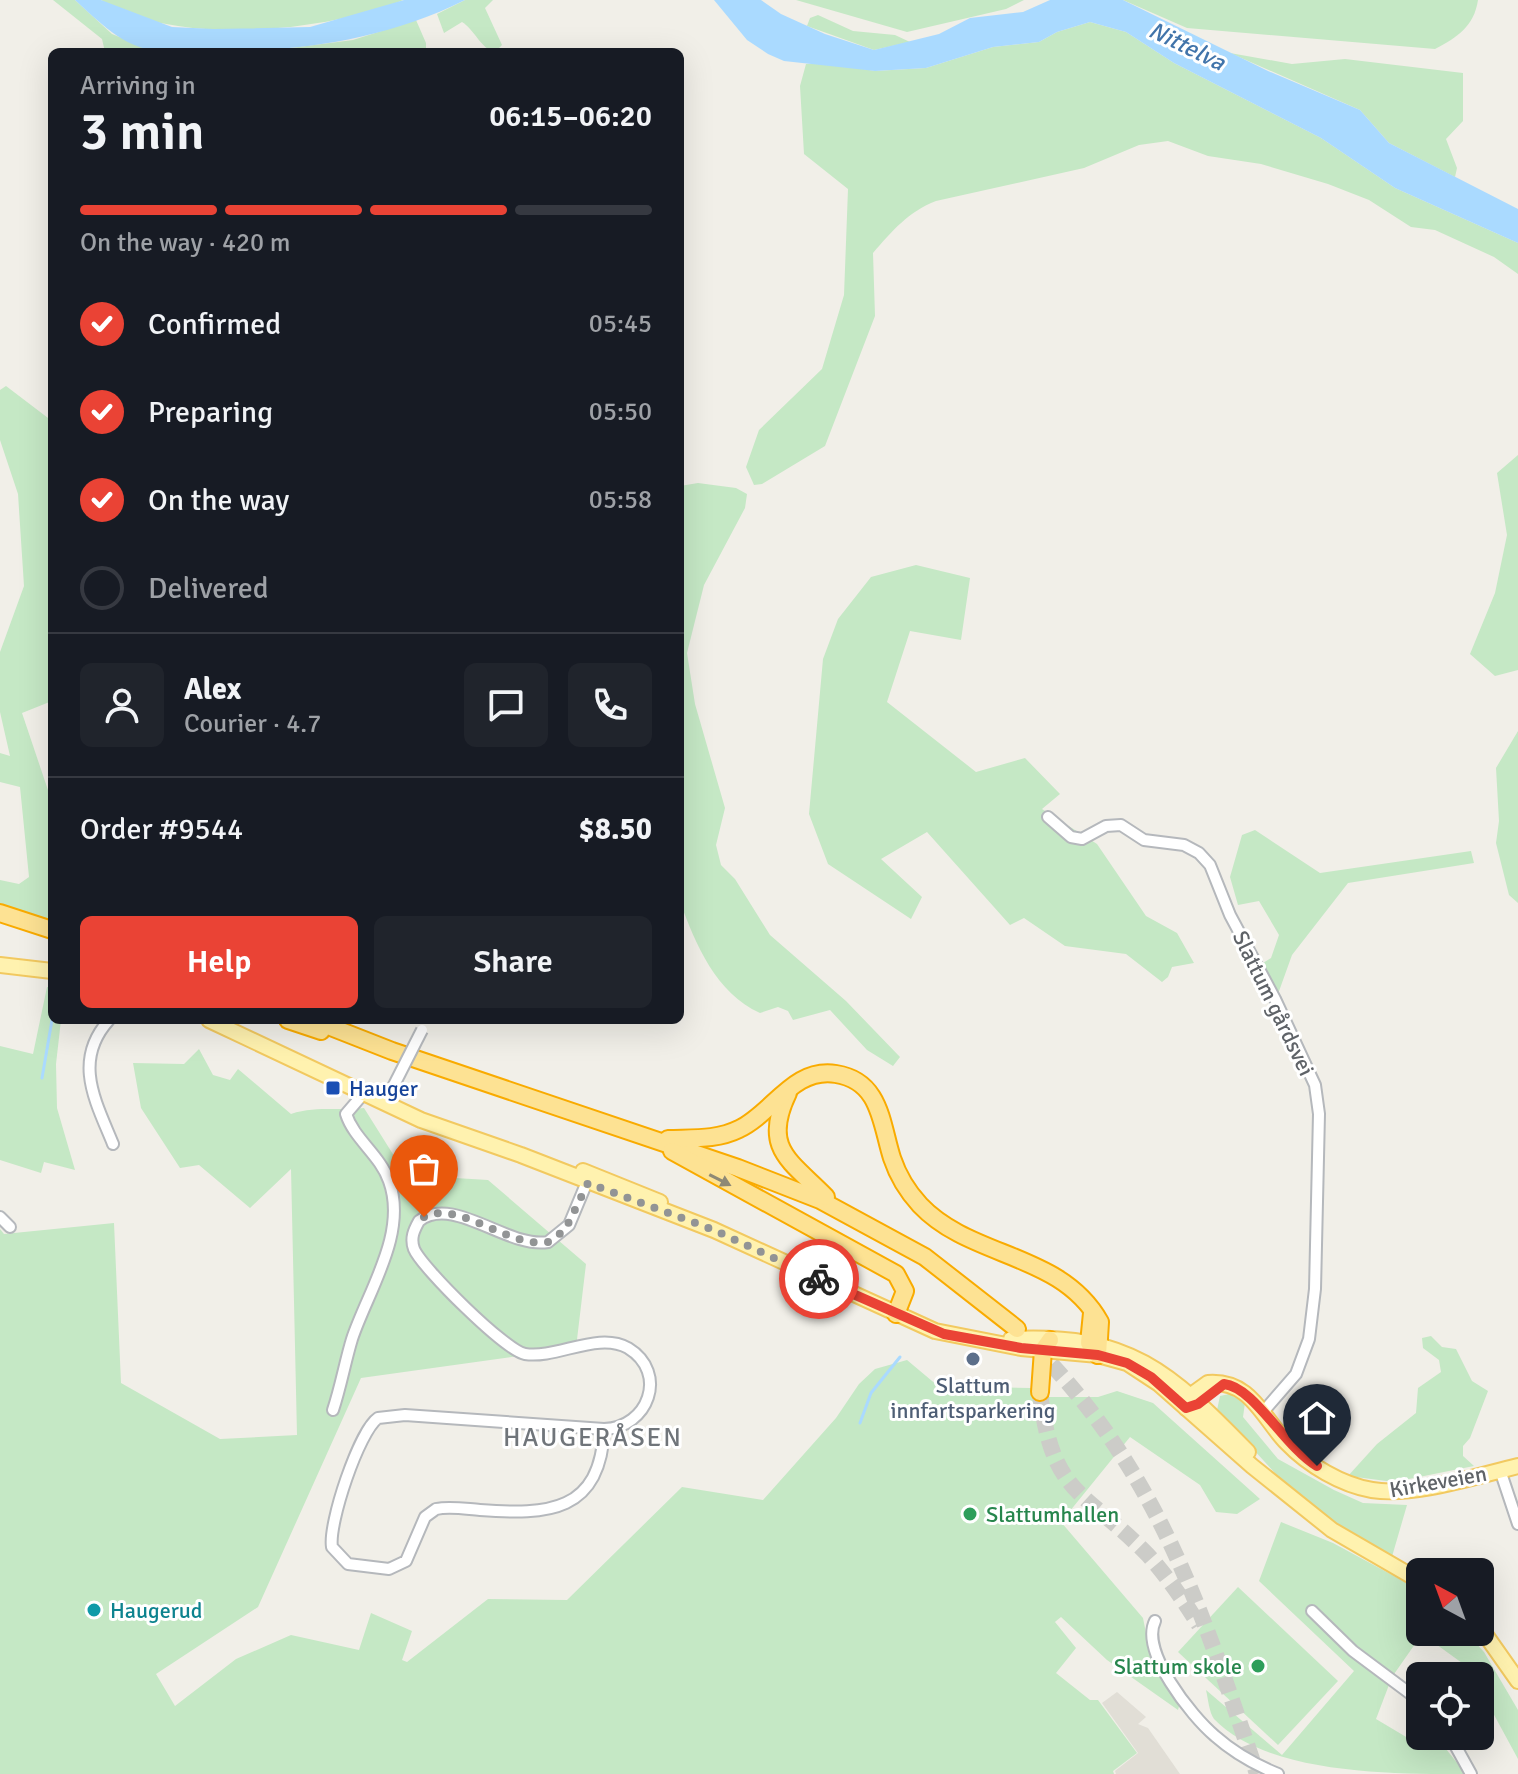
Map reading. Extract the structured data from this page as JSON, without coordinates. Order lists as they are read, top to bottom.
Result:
{
  "streets": {
    "main road": ["Kirkeveien"],
    "street": ["Slattum gårdsvei"]
  },
  "crossings": [
    ["Slattum gårdsvei", "Kirkeveien"]
  ],
  "districts": ["HAUGERÅSEN"],
  "water": ["Nittelva"],
  "places": {
    "transit": ["Hauger"],
    "other": [
      "Slattum innfartsparkering",
      "Slattumhallen",
      "Haugerud",
      "Slattum skole"
    ]
  },
  "north": "top left",
  "page": {
    "heading": ["3 min", "Arriving in", "06:15–06:20"],
    "panel": [
      "Alex",
      "Courier · 4.7",
      "Order #9544",
      "$8.50"
    ],
    "bar": "On the way · 420 m",
    "list": [
      ["Confirmed", "05:45"],
      ["Preparing", "05:50"],
      ["On the way", "05:58"],
      "Delivered"
    ],
    "buttons": ["Help", "Share"]
  }
}
